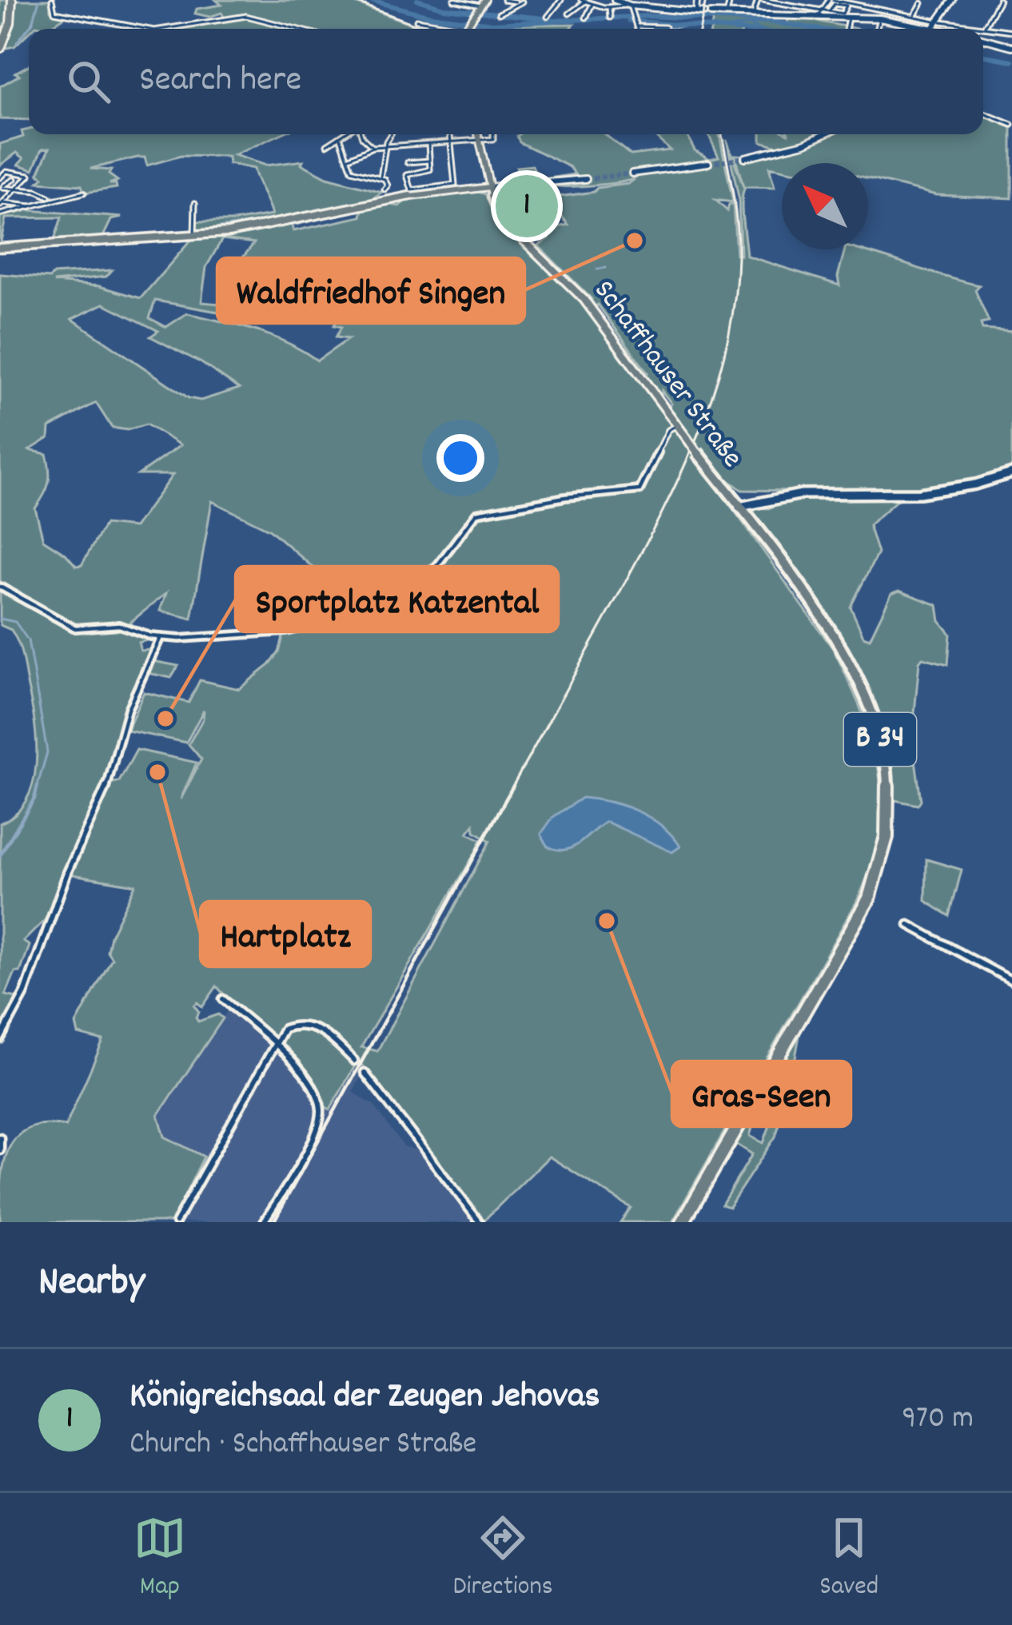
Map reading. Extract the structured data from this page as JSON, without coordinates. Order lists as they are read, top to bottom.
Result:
{
  "streets": {
    "main road": ["Schaffhauser Straße", "B 34"]
  },
  "crossings": [
    ["Schaffhauser Straße", "B 34"]
  ],
  "places": [
    "Waldfriedhof Singen",
    "Sportplatz Katzental",
    "Hartplatz",
    "Gras-Seen"
  ],
  "north": "top left",
  "page": {
    "search": "Search here",
    "pins": "1",
    "heading": "Nearby",
    "list": [
      {
        "mark": "1",
        "name": "Königreichsaal der Zeugen Jehovas",
        "note": "Church · Schaffhauser Straße",
        "value": "970 m"
      }
    ],
    "nav": ["Map", "Directions", "Saved"]
  }
}
